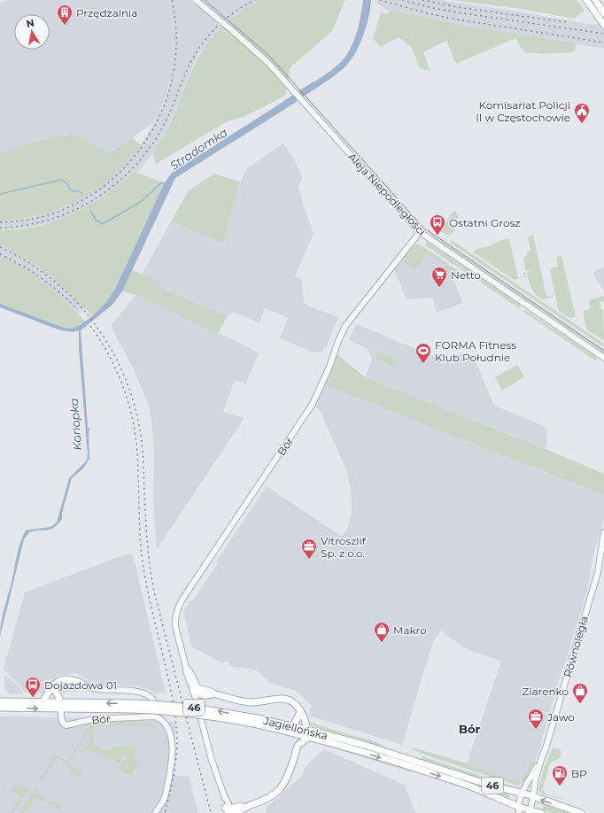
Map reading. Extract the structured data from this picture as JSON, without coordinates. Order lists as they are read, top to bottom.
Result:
{
  "streets": {
    "main road": ["46", "Jagiellońska"],
    "street": ["Aleja Niepodległości", "Bór", "Równoległa"]
  },
  "crossings": [
    ["Aleja Niepodległości", "Bór"],
    ["Bór", "Jagiellońska"],
    ["Równoległa", "Jagiellońska"]
  ],
  "districts": ["Bór"],
  "water": ["Stradomka", "Konopka"],
  "places": {
    "building": ["Przędzalnia"],
    "public building": ["Komisariat Policji II w Częstochowie"],
    "bus stop": ["Ostatni Grosz", "Dojazdowa 01"],
    "supermarket": ["Netto"],
    "sports": ["FORMA Fitness Klub Południe"],
    "office": ["Vitroszlif Sp. z o.o.", "Jawo"],
    "shop": ["Makro", "Ziarenko"],
    "fuel station": ["BP"]
  },
  "north": "top"
}
